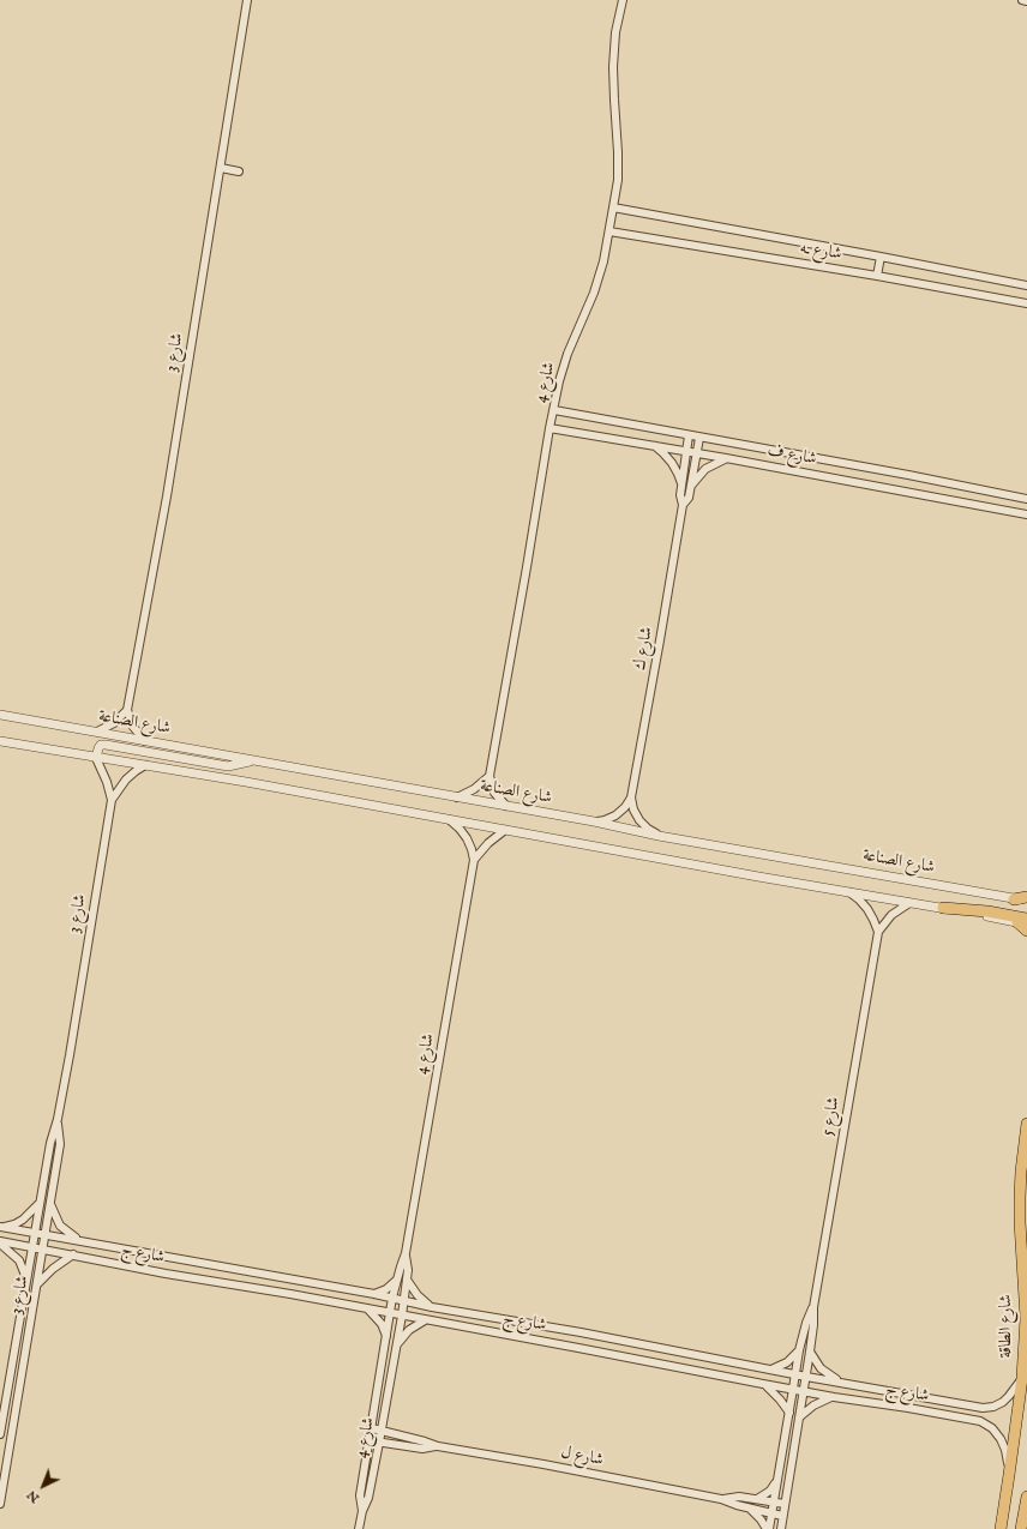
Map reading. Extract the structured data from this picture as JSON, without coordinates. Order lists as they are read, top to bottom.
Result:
{
  "streets": {
    "main road": ["شارع الطاقة"],
    "street": [
      "شارع ـه",
      "شارع 3",
      "شارع 4",
      "شارع ف",
      "شارع ك",
      "شارع الصناعة",
      "شارع 5",
      "شارع ج",
      "شارع ل"
    ]
  },
  "crossings": [
    ["شارع ـه", "شارع 4"],
    ["شارع 3", "شارع ج"],
    ["شارع 4", "شارع ف"],
    ["شارع 4", "شارع ج"],
    ["شارع 4", "شارع ل"],
    ["شارع ف", "شارع ك"],
    ["شارع 5", "شارع ج"],
    ["شارع 5", "شارع ل"],
    ["شارع ج", "شارع الطاقة"]
  ],
  "north": "bottom left"
}
